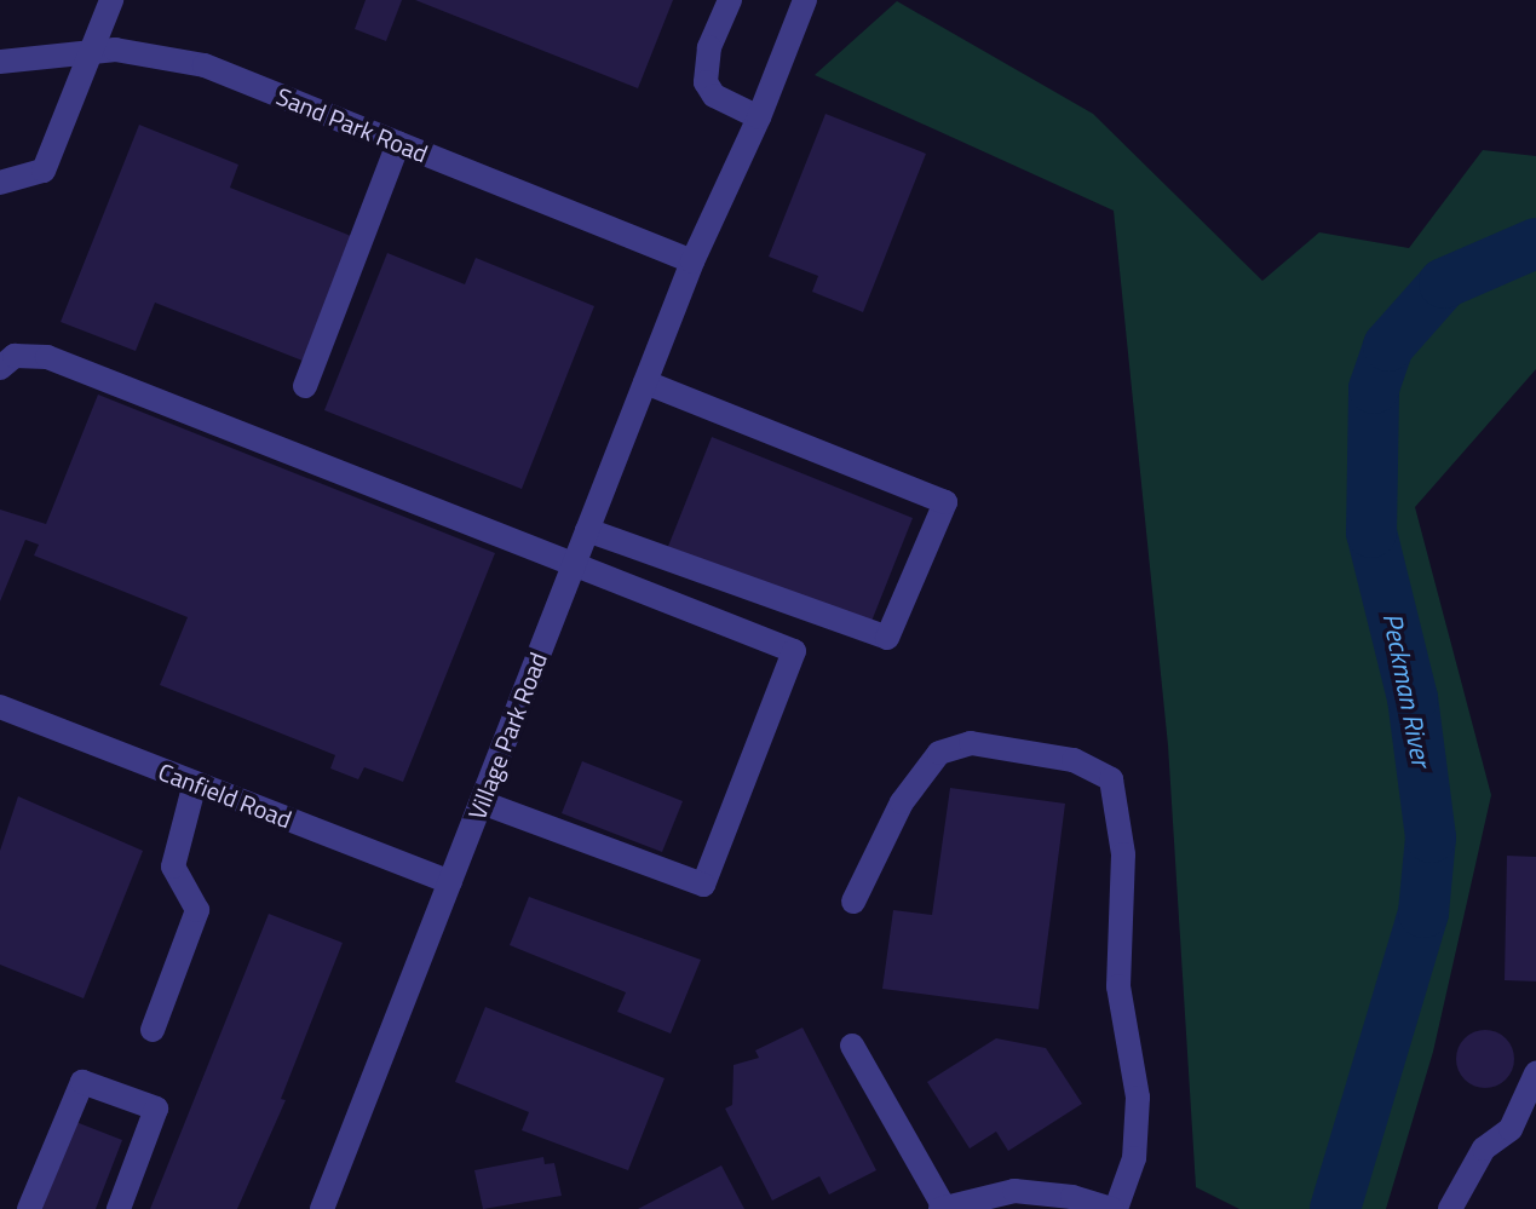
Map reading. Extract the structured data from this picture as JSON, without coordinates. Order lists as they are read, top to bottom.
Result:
{
  "streets": {
    "street": ["Sand Park Road", "Village Park Road", "Canfield Road"]
  },
  "crossings": [
    ["Sand Park Road", "Village Park Road"],
    ["Village Park Road", "Canfield Road"]
  ],
  "water": ["Peckman River"]
}
